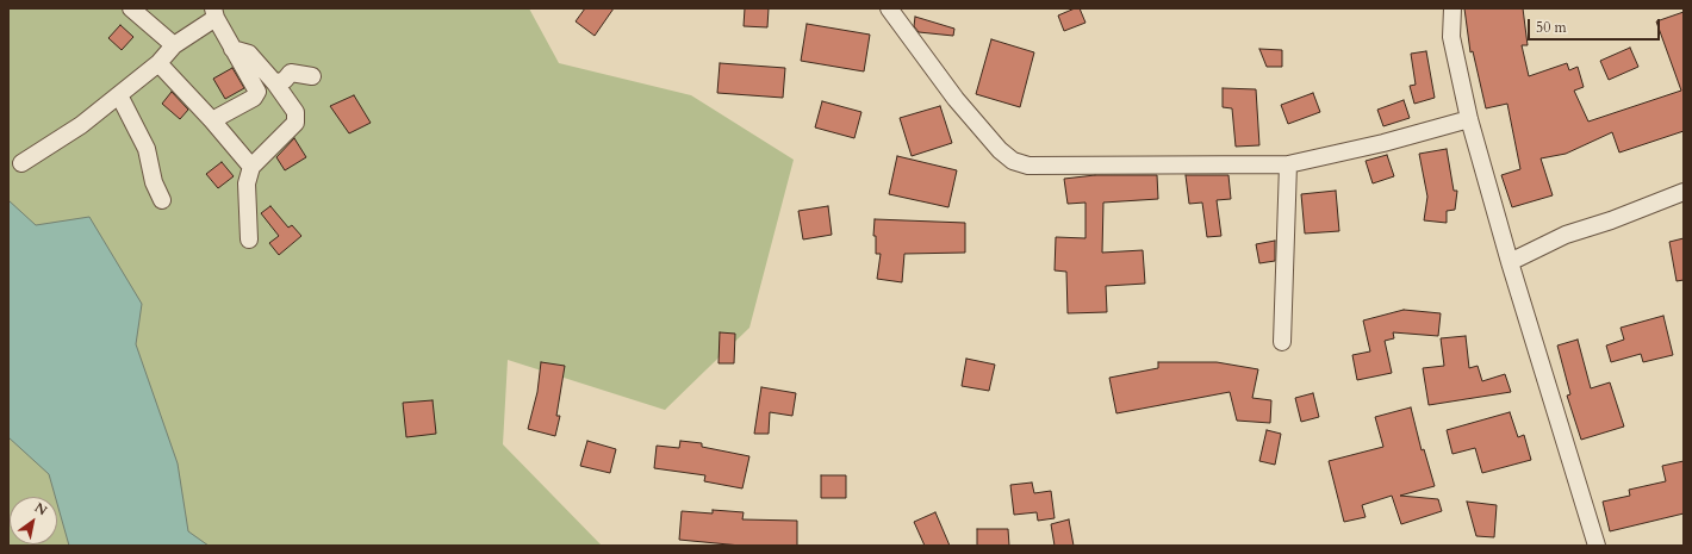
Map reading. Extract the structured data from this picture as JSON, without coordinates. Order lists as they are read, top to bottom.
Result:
{
  "scale_bar": "50 m",
  "north": "top right"
}
